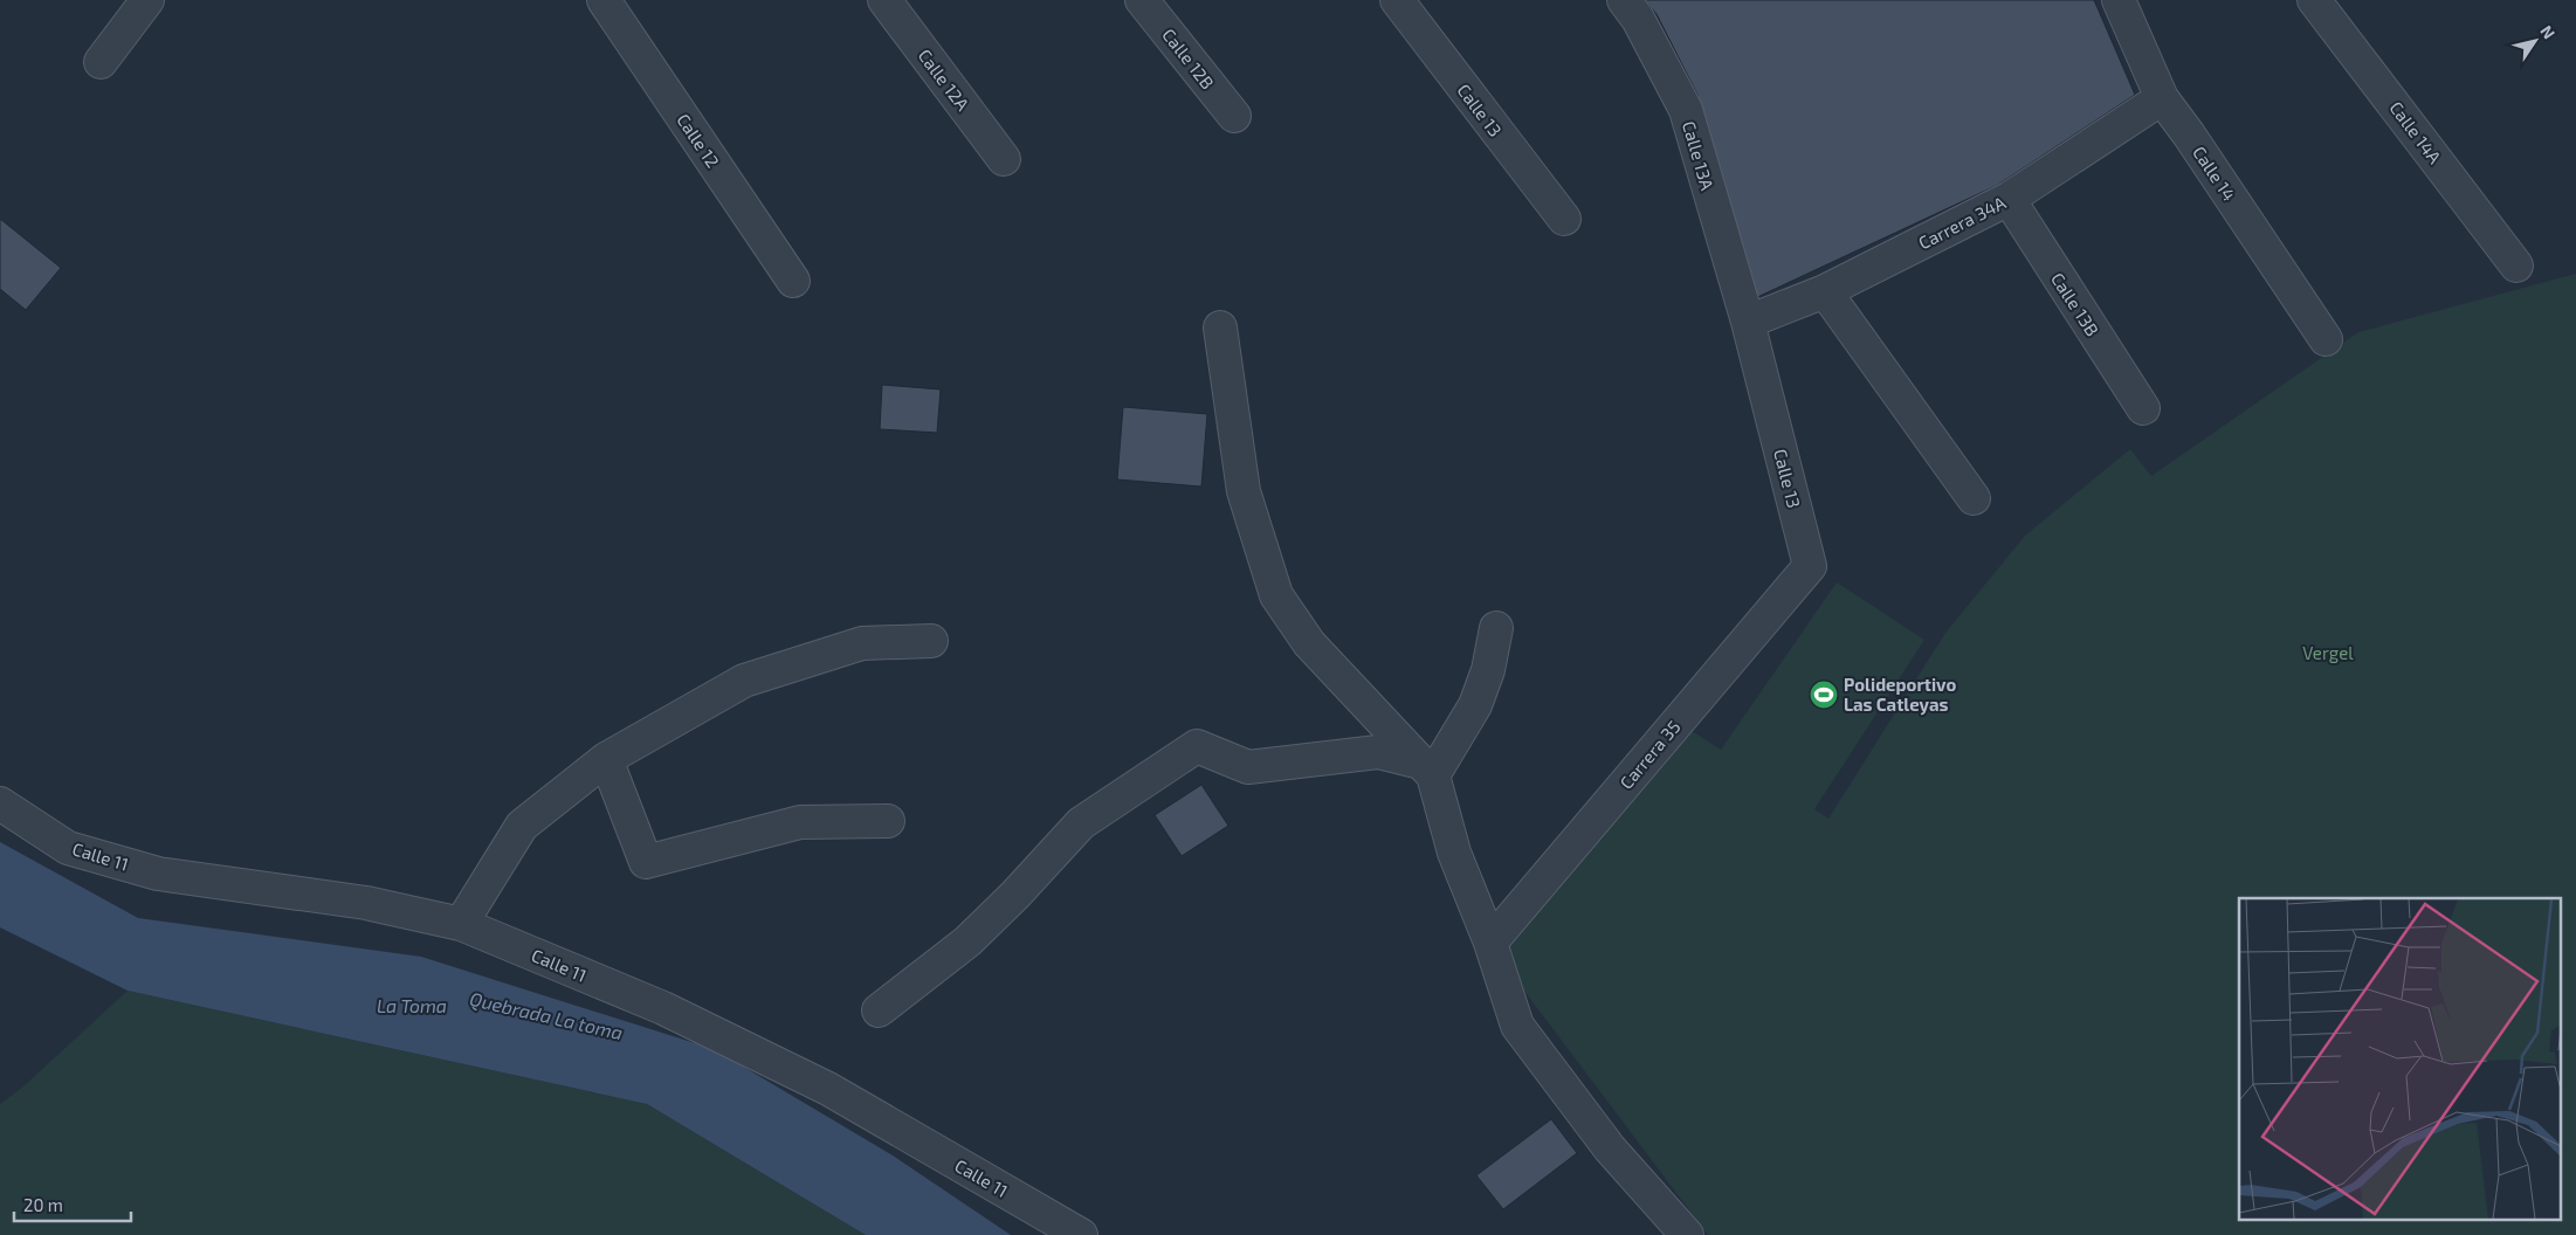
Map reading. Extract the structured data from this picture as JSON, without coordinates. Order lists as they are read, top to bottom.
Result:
{
  "streets": {
    "street": [
      "Calle 12B",
      "Calle 12A",
      "Calle 13",
      "Calle 14A",
      "Calle 12",
      "Calle 13A",
      "Calle 14",
      "Carrera 34A",
      "Calle 13B",
      "Carrera 35",
      "Calle 11"
    ]
  },
  "crossings": [
    ["Calle 13", "Calle 13A"],
    ["Calle 13", "Carrera 34A"],
    ["Calle 13", "Carrera 35"],
    ["Calle 13A", "Carrera 34A"],
    ["Calle 14", "Carrera 34A"],
    ["Carrera 34A", "Calle 13B"]
  ],
  "water": ["La Toma", "Quebrada La toma"],
  "parks": ["Vergel"],
  "places": {
    "sports": ["Polideportivo Las Catleyas"]
  },
  "scale_bar": "20 m",
  "north": "top right"
}
